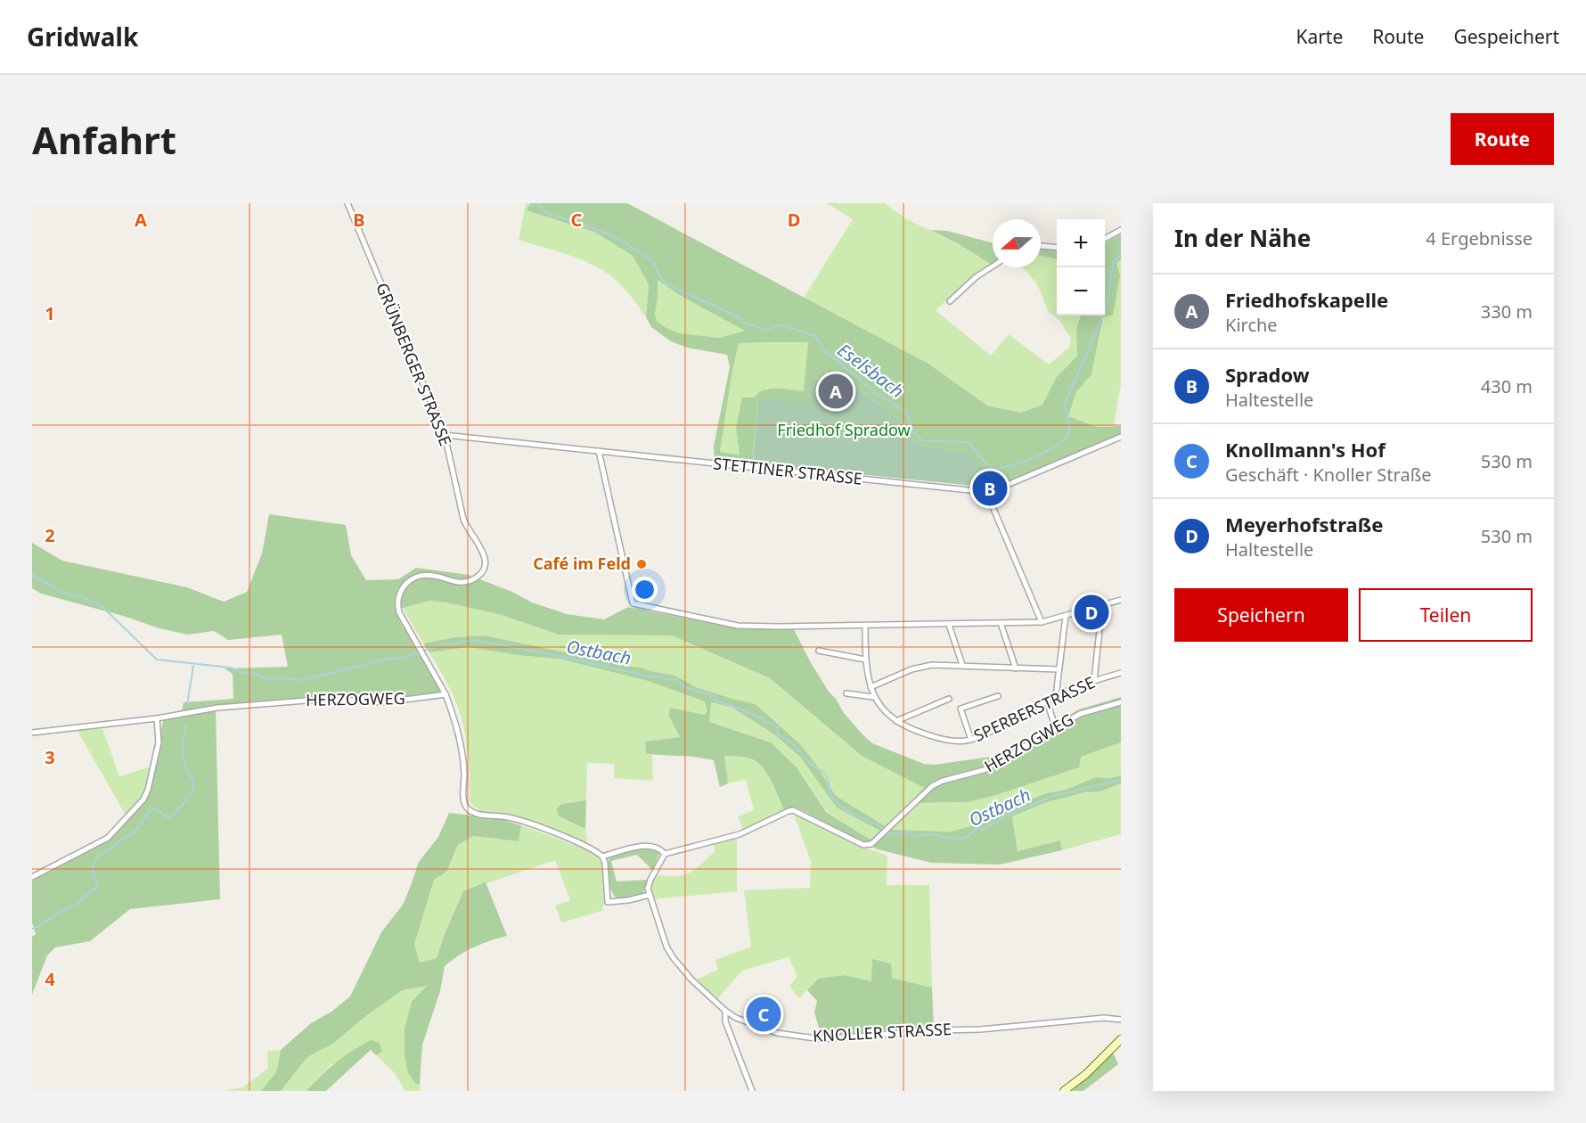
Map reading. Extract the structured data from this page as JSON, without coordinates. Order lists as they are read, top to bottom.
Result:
{
  "streets": {
    "street": [
      "GRÜNBERGER STRASSE",
      "STETTINER STRASSE",
      "HERZOGWEG",
      "SPERBERSTRASSE",
      "KNOLLER STRASSE"
    ]
  },
  "crossings": [
    ["GRÜNBERGER STRASSE", "STETTINER STRASSE"],
    ["GRÜNBERGER STRASSE", "HERZOGWEG"]
  ],
  "water": ["Eselsbach", "Ostbach"],
  "parks": ["Friedhof Spradow"],
  "places": ["Café im Feld"],
  "north": "left",
  "page": {
    "header": "Gridwalk",
    "nav": ["Karte", "Route", "Gespeichert"],
    "buttons": [
      "Route",
      ["Speichern", "Teilen"]
    ],
    "title": "Anfahrt",
    "heading": ["In der Nähe", "4 Ergebnisse"],
    "map_buttons": ["+", "−"],
    "list": [
      {
        "mark": "A",
        "name": "Friedhofskapelle",
        "note": "Kirche",
        "value": "330 m"
      },
      {
        "mark": "B",
        "name": "Spradow",
        "note": "Haltestelle",
        "value": "430 m"
      },
      {
        "mark": "C",
        "name": "Knollmann's Hof",
        "note": "Geschäft · Knoller Straße",
        "value": "530 m"
      },
      {
        "mark": "D",
        "name": "Meyerhofstraße",
        "note": "Haltestelle",
        "value": "530 m"
      }
    ],
    "pins": [
      "A",
      "B",
      "D",
      "C"
    ]
  },
  "grid": {
    "columns": [
      "A",
      "B",
      "C",
      "D"
    ],
    "rows": [
      "1",
      "2",
      "3",
      "4"
    ]
  }
}
